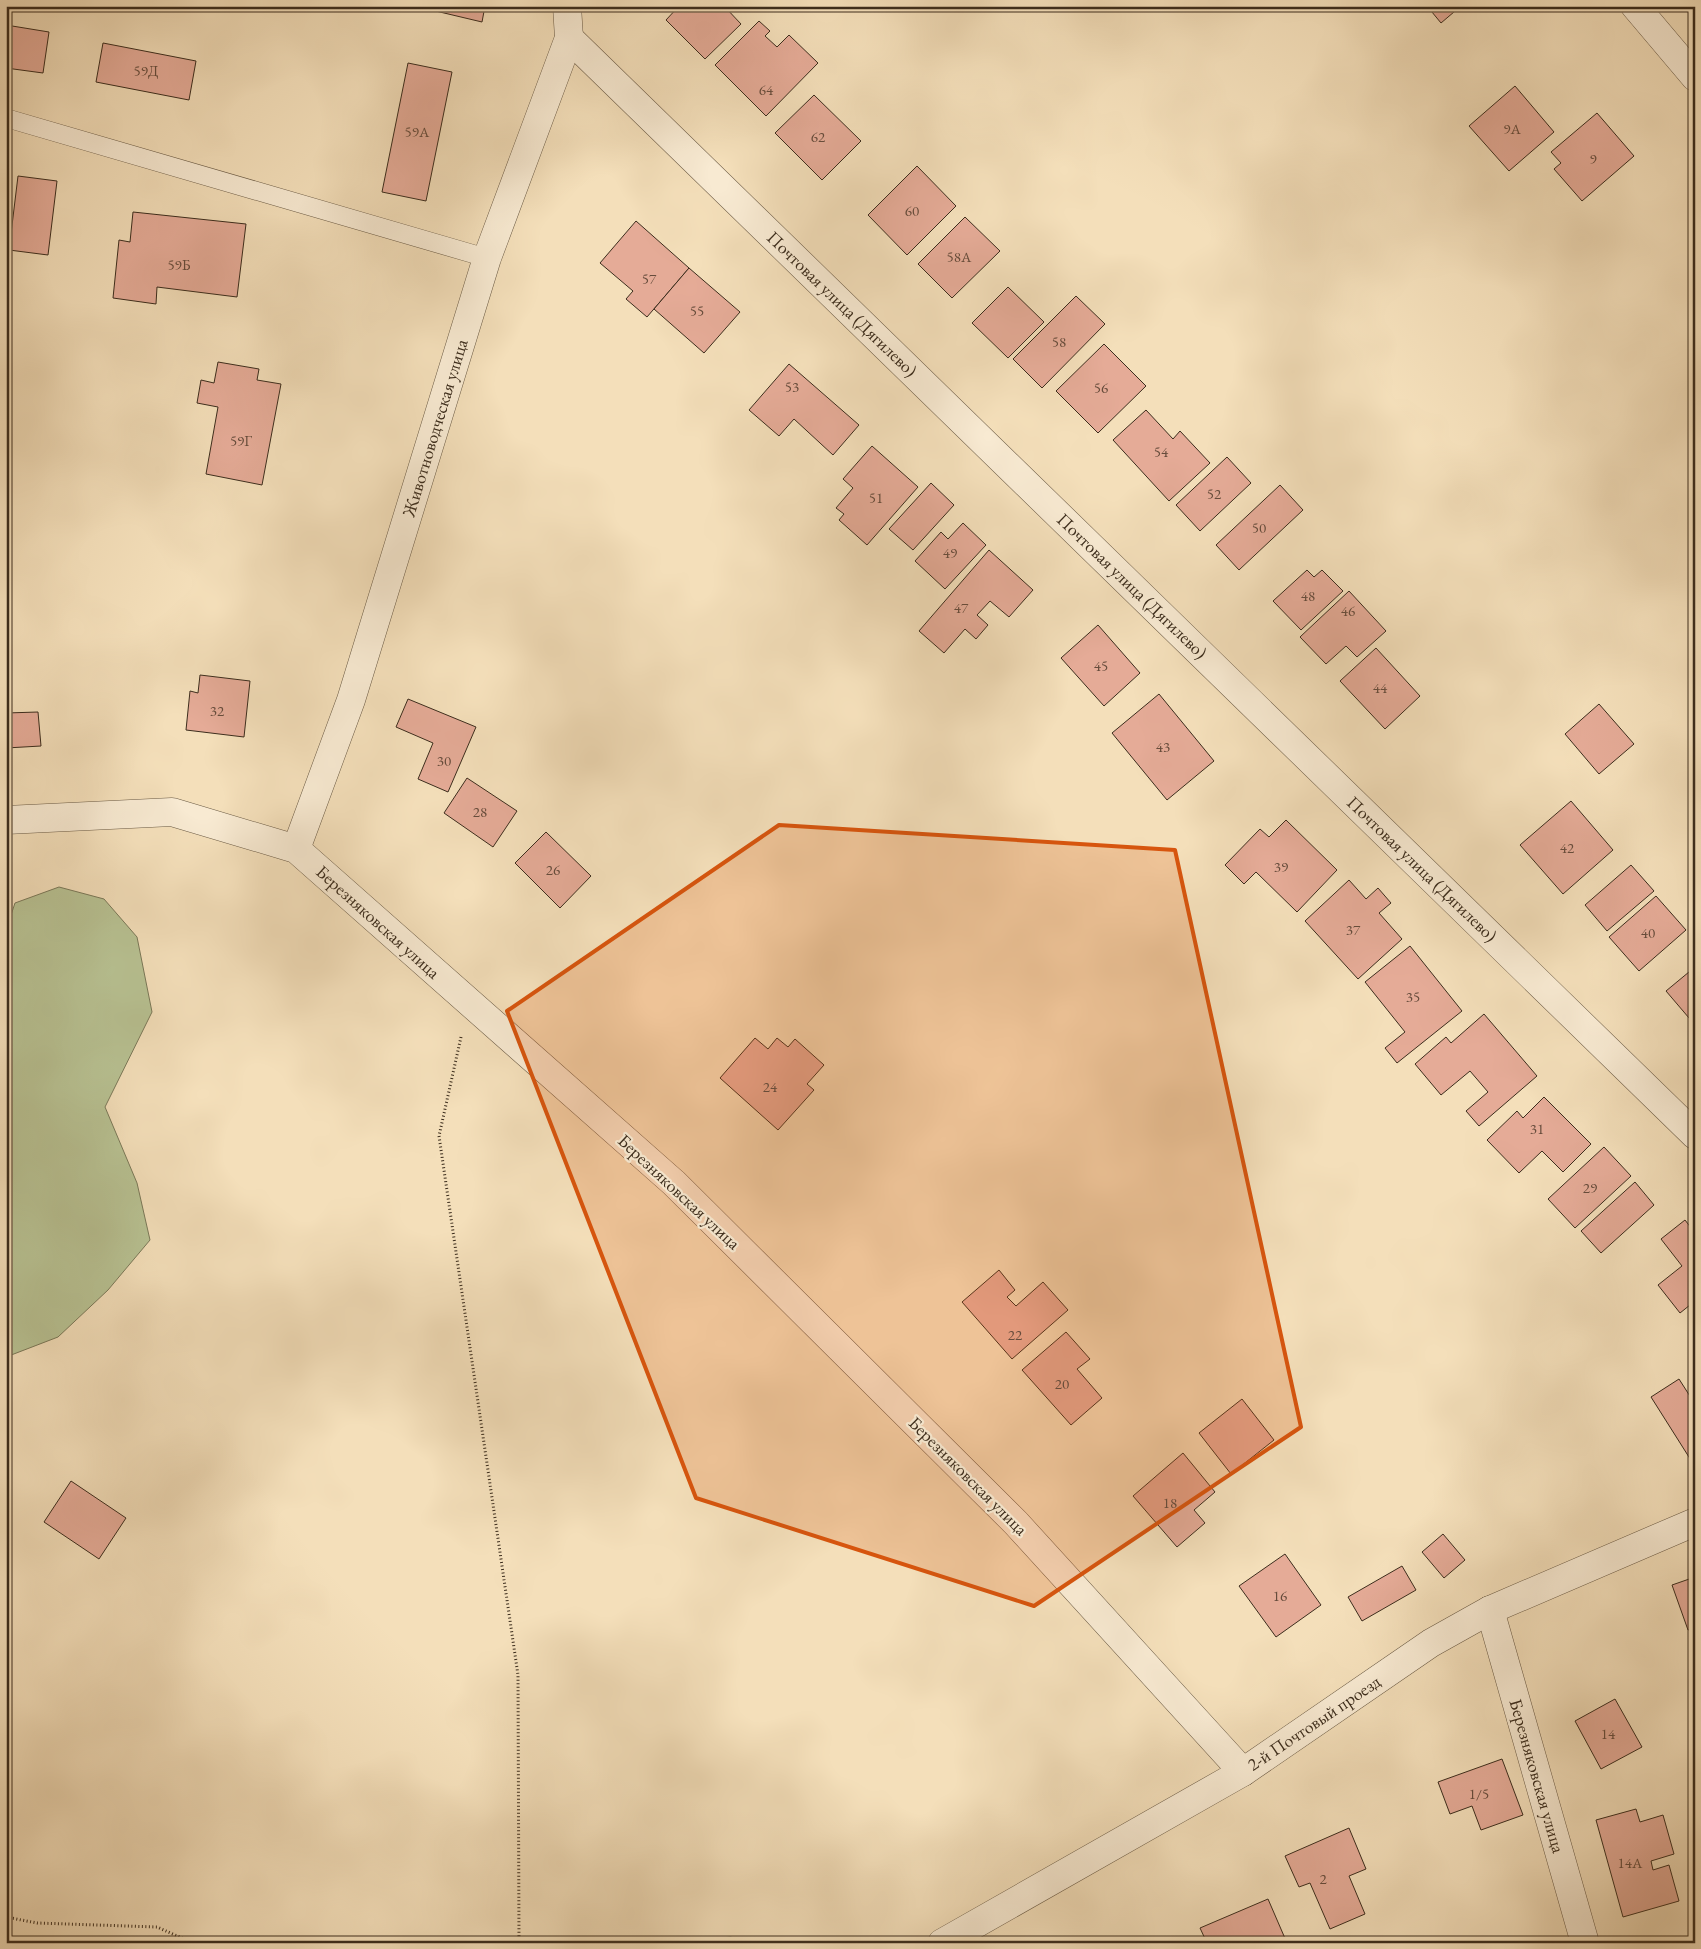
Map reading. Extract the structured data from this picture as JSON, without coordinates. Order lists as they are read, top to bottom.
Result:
{
  "streets": {
    "street": [
      "Почтовая улица (Дягилево)",
      "Животноводческая улица",
      "Березняковская улица",
      "2-й Почтовый проезд"
    ]
  },
  "crossings": [
    ["Почтовая улица (Дягилево)", "Животноводческая улица"],
    ["Животноводческая улица", "Березняковская улица"],
    ["Березняковская улица", "2-й Почтовый проезд"]
  ],
  "house_numbers": [
    "59Д",
    "64",
    "9А",
    "59А",
    "62",
    "9",
    "60",
    "58А",
    "59Б",
    "57",
    "55",
    "58",
    "53",
    "56",
    "59Г",
    "54",
    "52",
    "51",
    "50",
    "49",
    "48",
    "47",
    "46",
    "45",
    "44",
    "32",
    "43",
    "30",
    "28",
    "42",
    "39",
    "26",
    "37",
    "40",
    "35",
    "24",
    "31",
    "29",
    "22",
    "20",
    "18",
    "16",
    "14",
    "1/5",
    "14А",
    "2"
  ]
}
